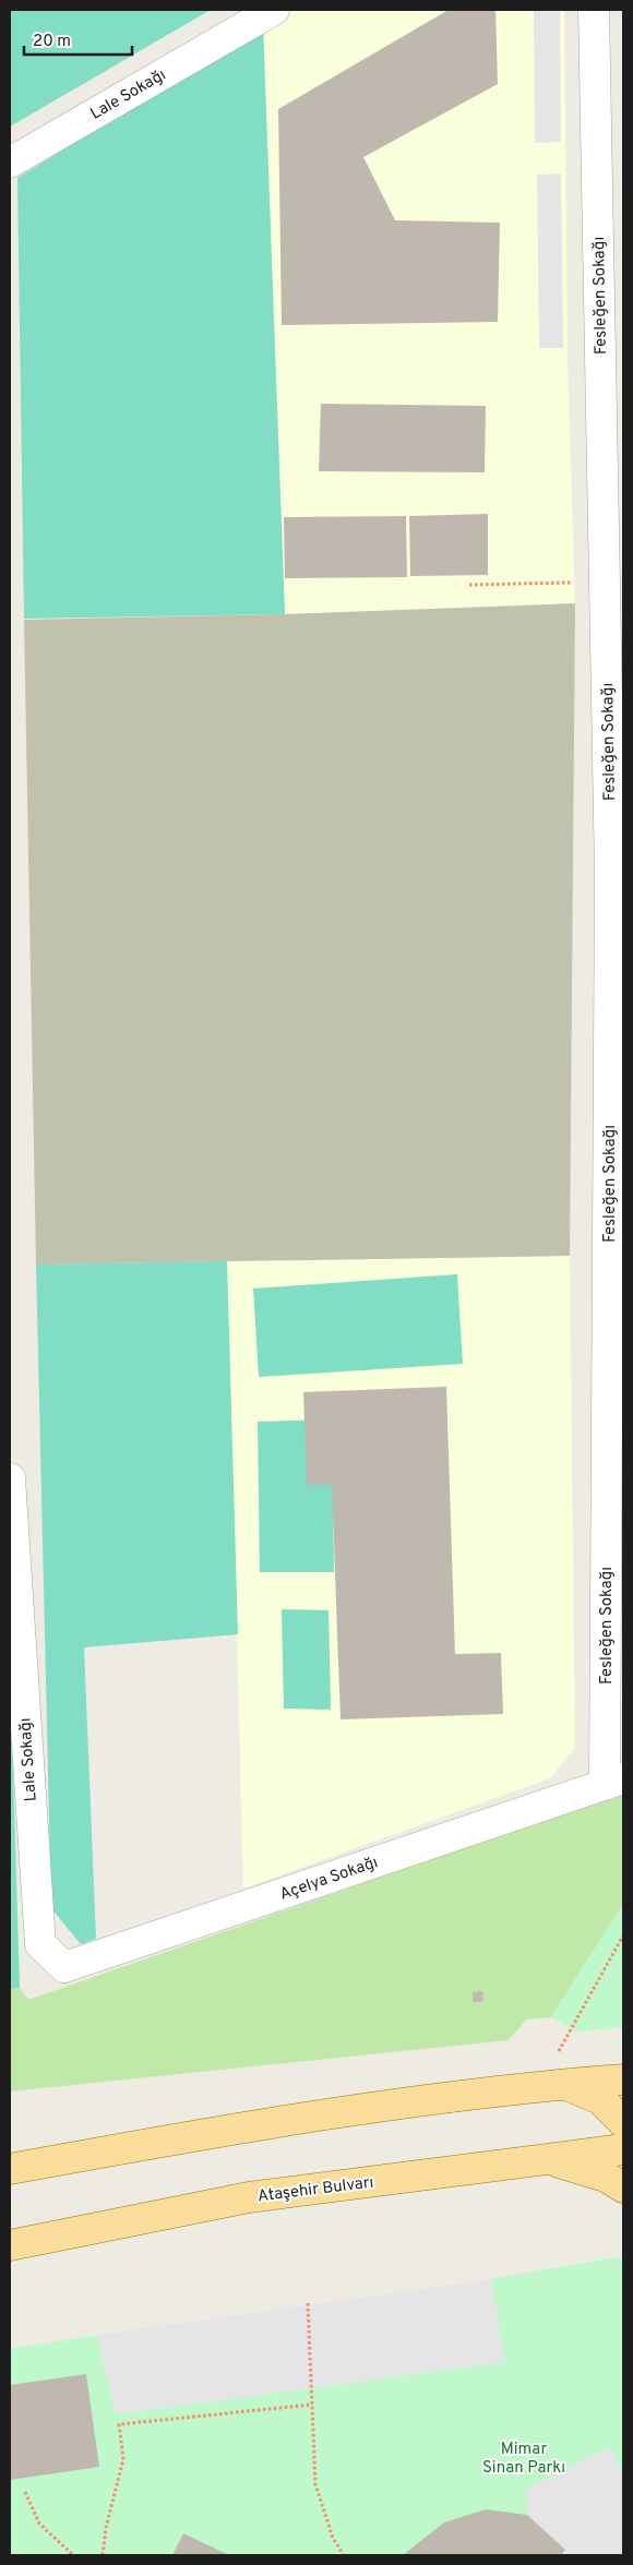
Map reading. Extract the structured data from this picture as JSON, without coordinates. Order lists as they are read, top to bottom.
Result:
{
  "streets": {
    "main road": ["Ataşehir Bulvarı"],
    "street": ["Lale Sokağı", "Fesleğen Sokağı", "Açelya Sokağı"]
  },
  "crossings": [
    ["Lale Sokağı", "Açelya Sokağı"],
    ["Fesleğen Sokağı", "Açelya Sokağı"]
  ],
  "parks": ["Mimar Sinan Parkı"],
  "scale_bar": "20 m"
}
